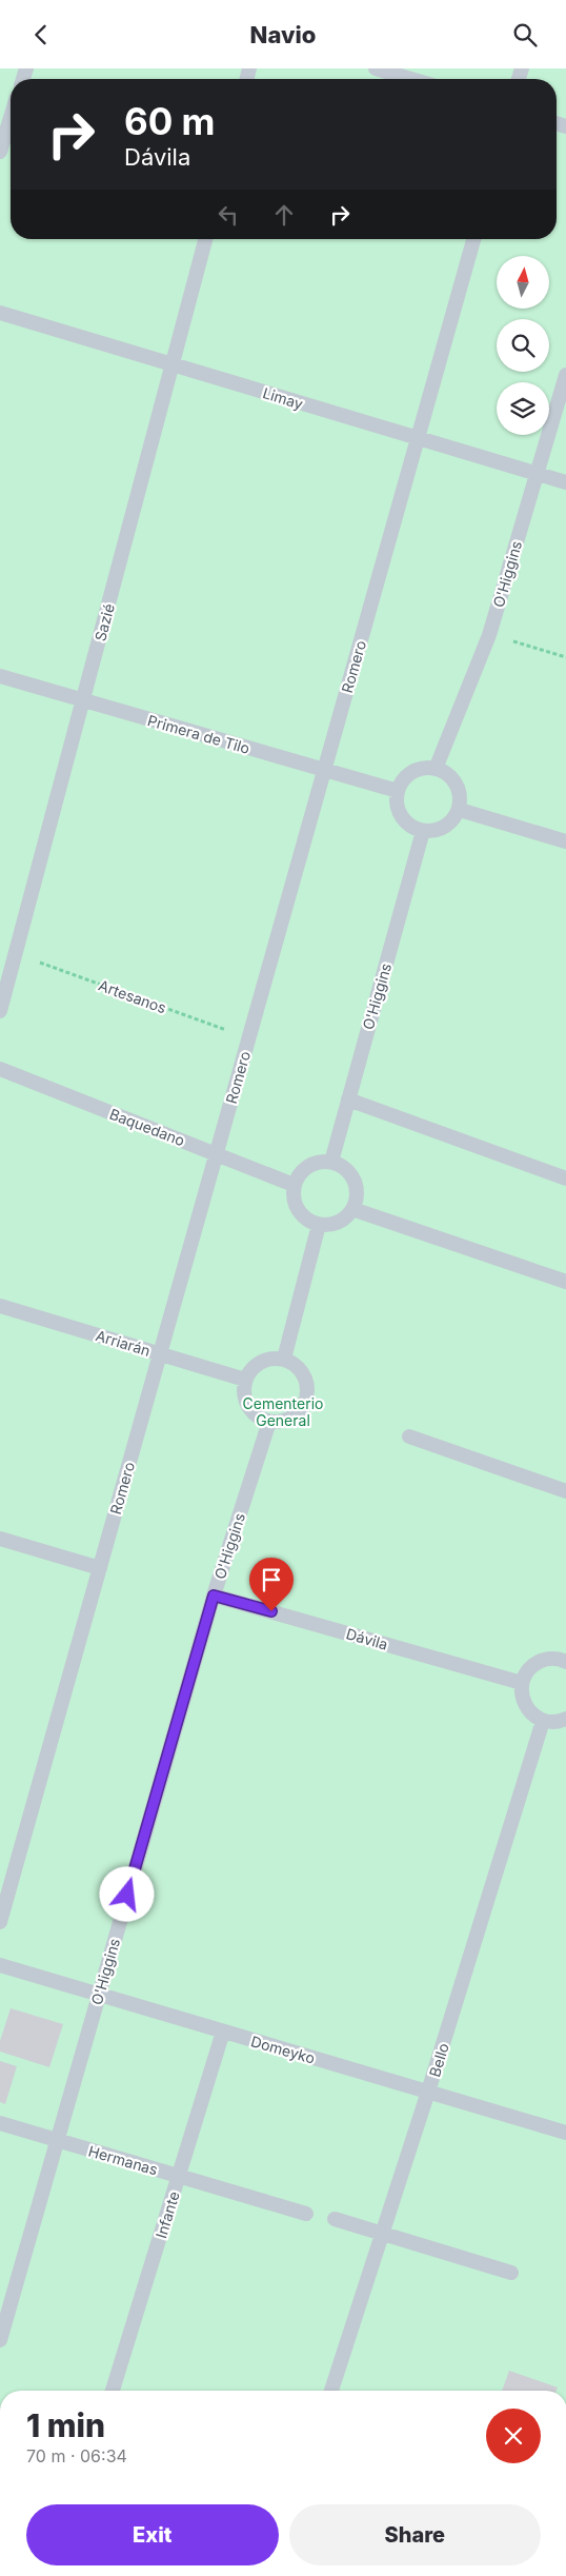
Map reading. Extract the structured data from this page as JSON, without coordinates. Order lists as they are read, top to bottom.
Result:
{
  "streets": {
    "lane": [
      "Limay",
      "O'Higgins",
      "Sazié",
      "Romero",
      "Primera de Tilo",
      "Baquedano",
      "Arriarán",
      "Dávila",
      "Domeyko",
      "Bello",
      "Hermanas",
      "Infante"
    ],
    "path": ["Artesanos"]
  },
  "crossings": [
    ["Limay", "O'Higgins"],
    ["Limay", "Sazié"],
    ["Limay", "Romero"],
    ["O'Higgins", "Primera de Tilo"],
    ["O'Higgins", "Baquedano"],
    ["O'Higgins", "Arriarán"],
    ["O'Higgins", "Dávila"],
    ["O'Higgins", "Domeyko"],
    ["O'Higgins", "Hermanas"],
    ["Sazié", "Primera de Tilo"],
    ["Sazié", "Artesanos"],
    ["Romero", "Primera de Tilo"],
    ["Romero", "Artesanos"],
    ["Romero", "Baquedano"],
    ["Romero", "Arriarán"],
    ["Domeyko", "Bello"],
    ["Domeyko", "Infante"],
    ["Hermanas", "Infante"]
  ],
  "parks": ["Cementerio General"],
  "north": "top",
  "page": {
    "header": "Navio",
    "turn": ["60 m", "Dávila"],
    "heading": ["1 min", "70 m · 06:34"],
    "buttons": ["Exit", "Share"]
  }
}
